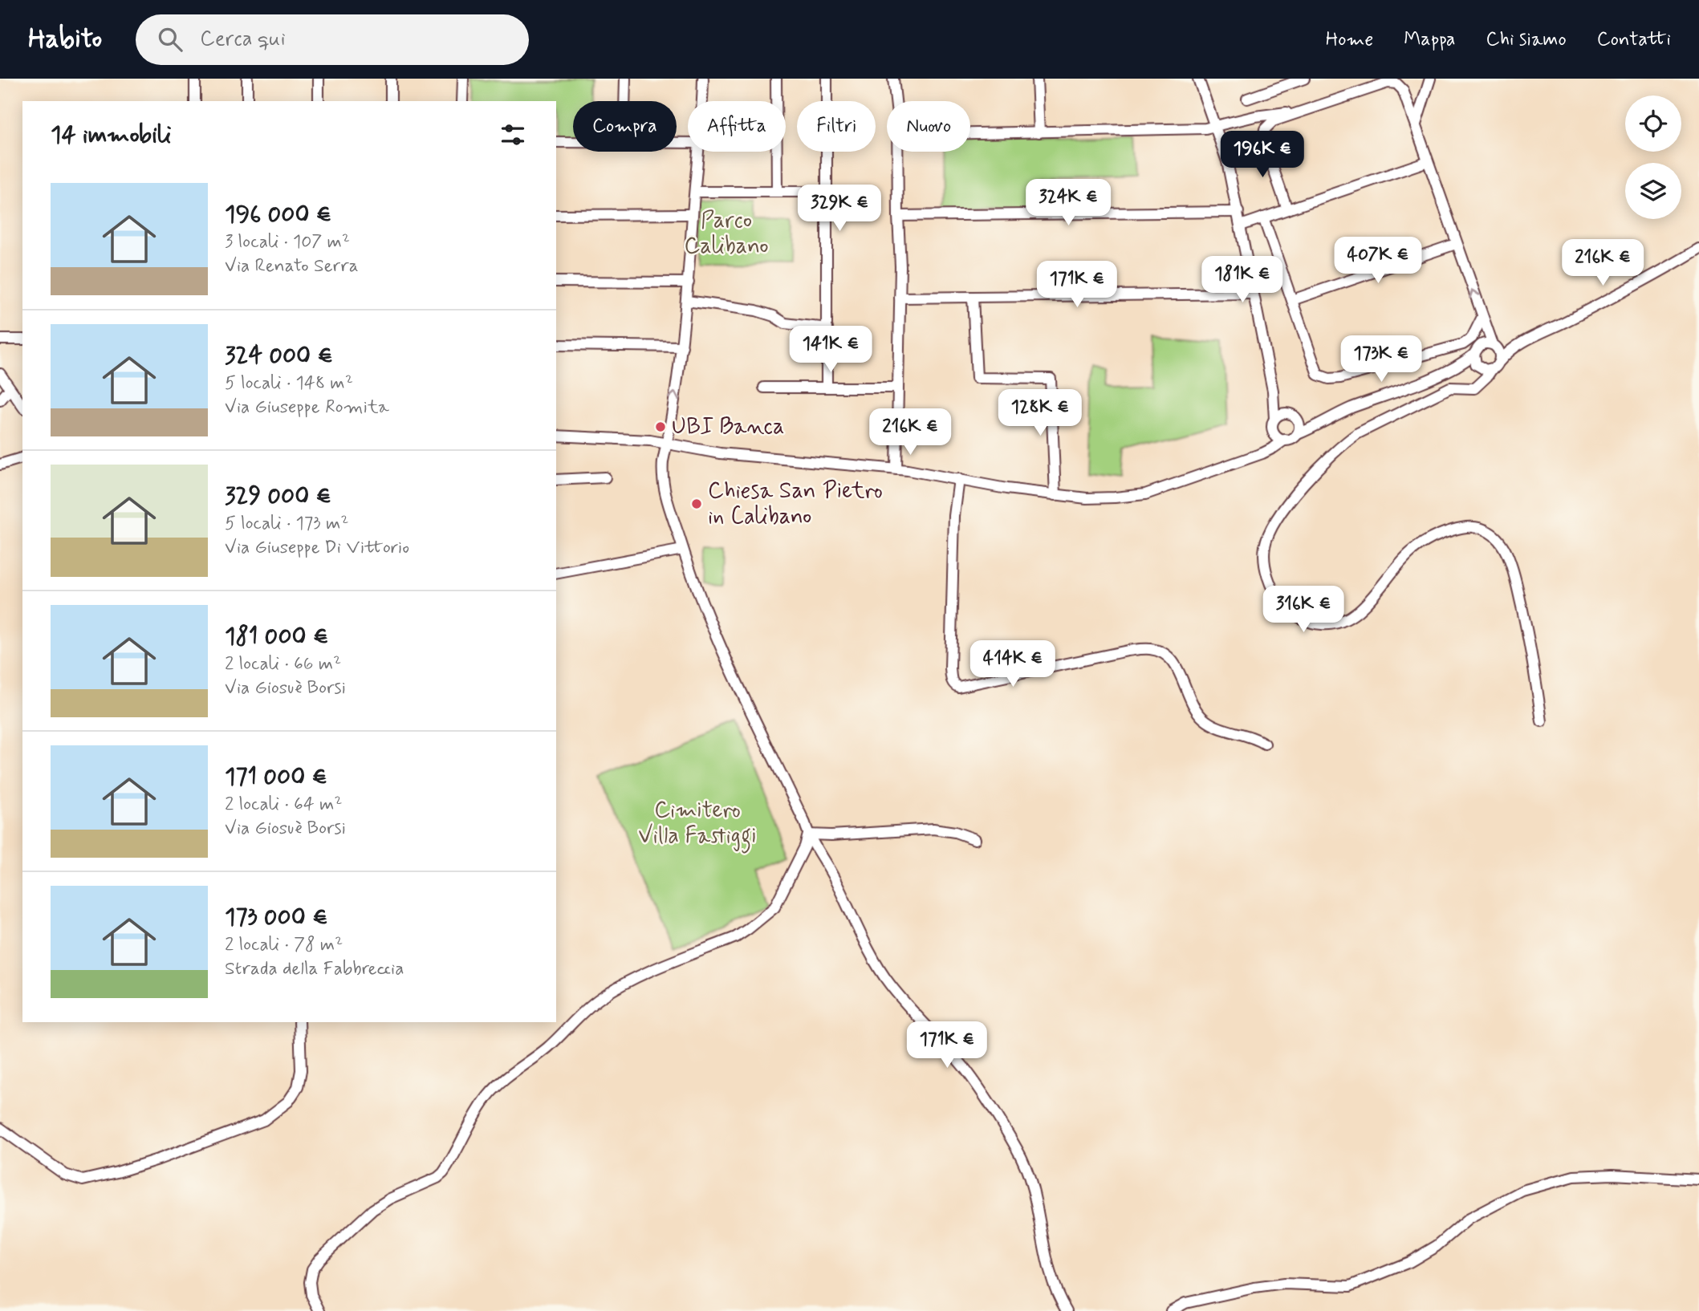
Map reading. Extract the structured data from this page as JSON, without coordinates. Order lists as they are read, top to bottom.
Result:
{
  "parks": ["Parco Calibano", "Cimitero Villa Fastiggi"],
  "places": ["UBI Banca", "Chiesa San Pietro in Calibano"],
  "page": {
    "header": "Habito",
    "search": "Cerca qui",
    "nav": [
      "Home",
      "Mappa",
      "Chi siamo",
      "Contatti"
    ],
    "chip": [
      "Compra",
      "Affitta",
      "Filtri",
      "Nuovo"
    ],
    "heading": "14 immobili",
    "price": [
      "196K €",
      "324K €",
      "329K €",
      "407K €",
      "216K €",
      "181K €",
      "171K €",
      "141K €",
      "173K €",
      "128K €",
      "216K €",
      "316K €",
      "414K €",
      "171K €"
    ],
    "list": [
      {
        "name": "196 000 €",
        "note": "3 locali · 107 m² · Via Renato Serra"
      },
      {
        "name": "324 000 €",
        "note": "5 locali · 148 m² · Via Giuseppe Romita"
      },
      {
        "name": "329 000 €",
        "note": "5 locali · 173 m² · Via Giuseppe Di Vittorio"
      },
      {
        "name": "181 000 €",
        "note": "2 locali · 66 m² · Via Giosuè Borsi"
      },
      {
        "name": "171 000 €",
        "note": "2 locali · 64 m² · Via Giosuè Borsi"
      },
      {
        "name": "173 000 €",
        "note": "2 locali · 78 m² · Strada della Fabbreccia"
      }
    ]
  }
}
